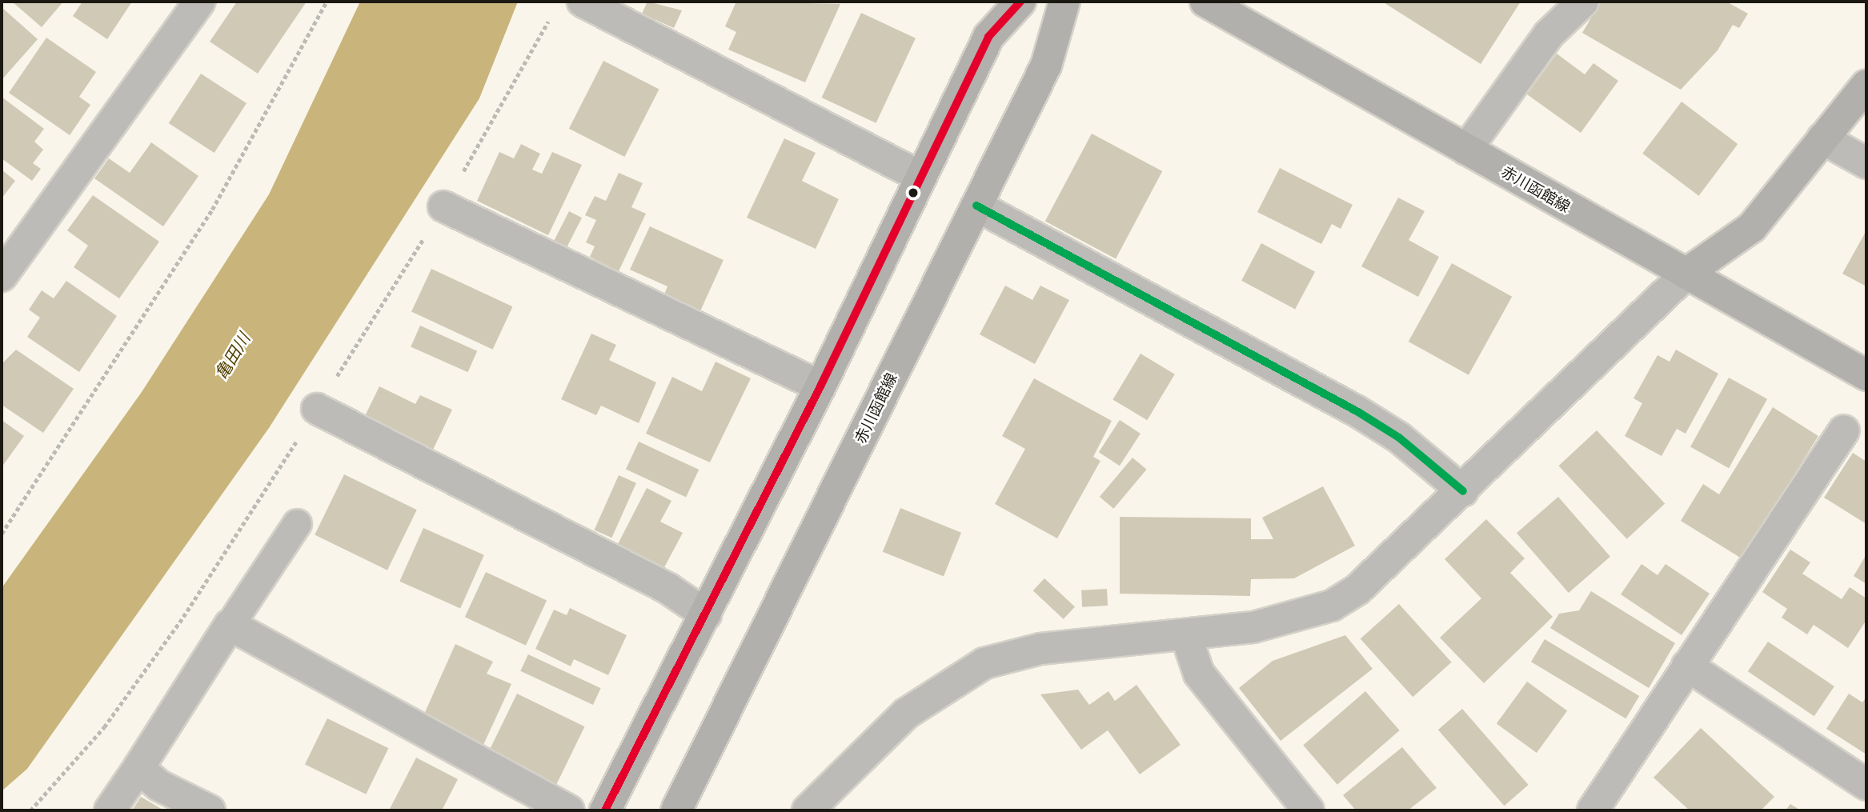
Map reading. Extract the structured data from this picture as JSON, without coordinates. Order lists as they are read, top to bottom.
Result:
{
  "streets": {
    "main road": ["赤川函館線"]
  },
  "water": ["亀田川"]
}
